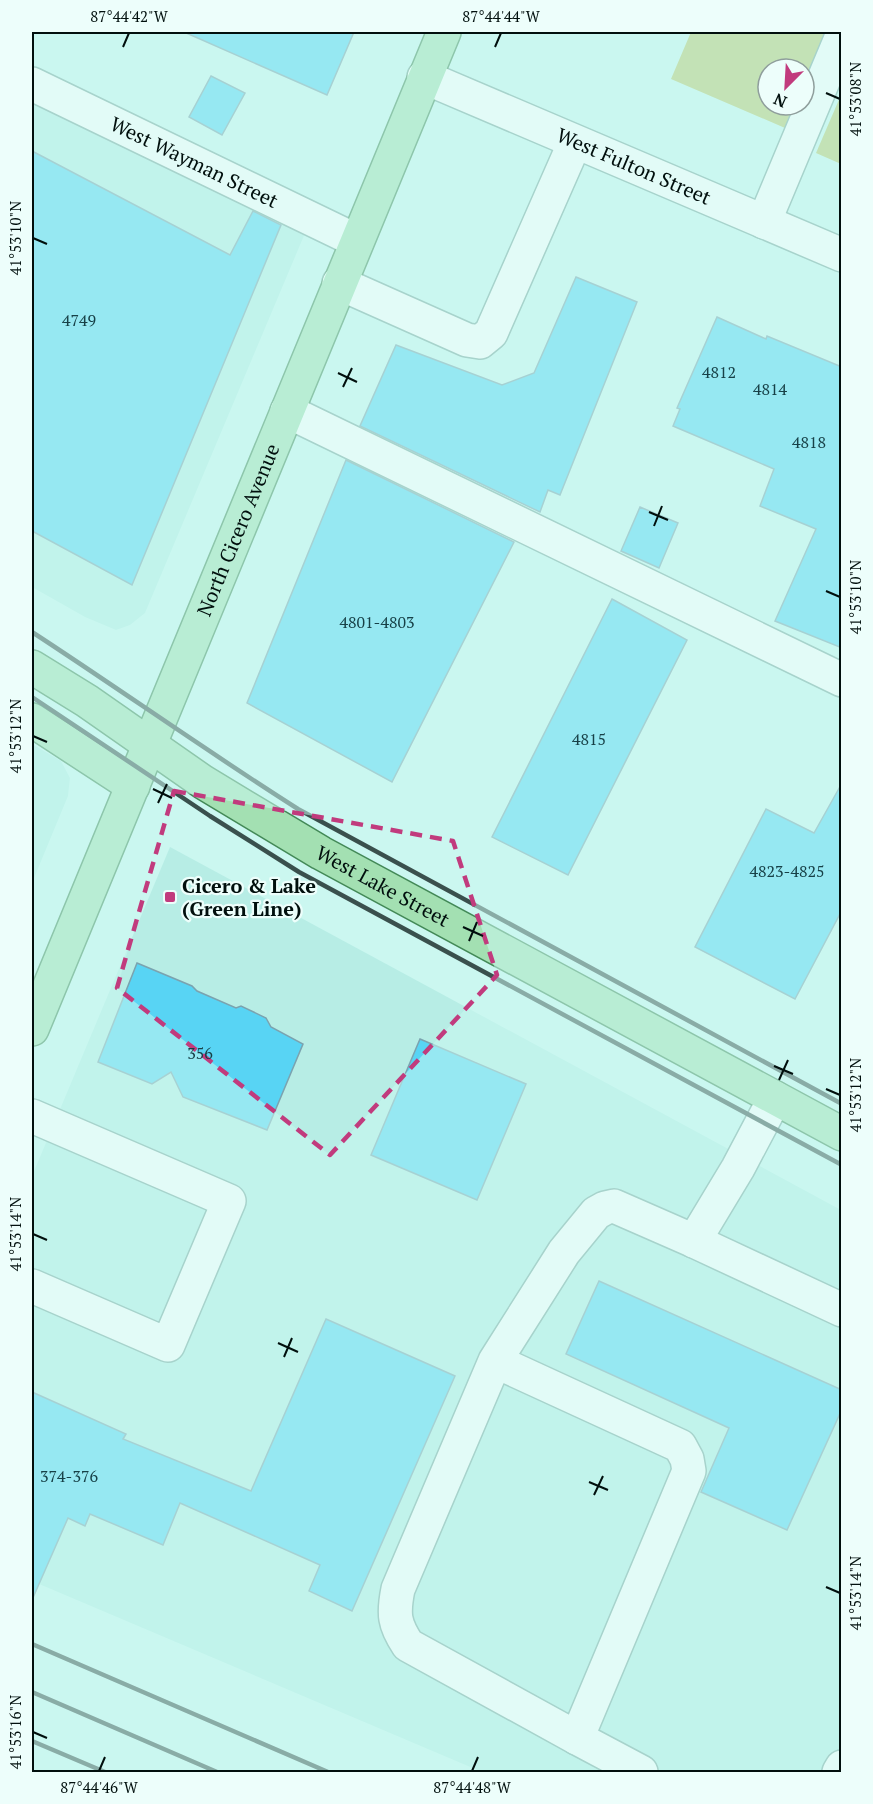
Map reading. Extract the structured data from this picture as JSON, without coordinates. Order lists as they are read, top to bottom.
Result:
{
  "streets": {
    "main road": ["North Cicero Avenue", "West Lake Street"],
    "street": ["West Wayman Street", "West Fulton Street"]
  },
  "crossings": [
    ["West Wayman Street", "North Cicero Avenue"],
    ["West Fulton Street", "North Cicero Avenue"],
    ["North Cicero Avenue", "West Lake Street"]
  ],
  "places": {
    "transit": ["Cicero & Lake (Green Line)"]
  },
  "house_numbers": [
    "4749",
    "4812",
    "4814",
    "4818",
    "4801-4803",
    "4815",
    "4823-4825",
    "356",
    "374-376"
  ],
  "north": "bottom left",
  "coordinates": [
    "87°44'42\"W",
    "87°44'44\"W",
    "41°53'08\"N",
    "41°53'10\"N",
    "41°53'12\"N",
    "41°53'14\"N",
    "41°53'16\"N",
    "87°44'46\"W",
    "87°44'48\"W"
  ]
}
